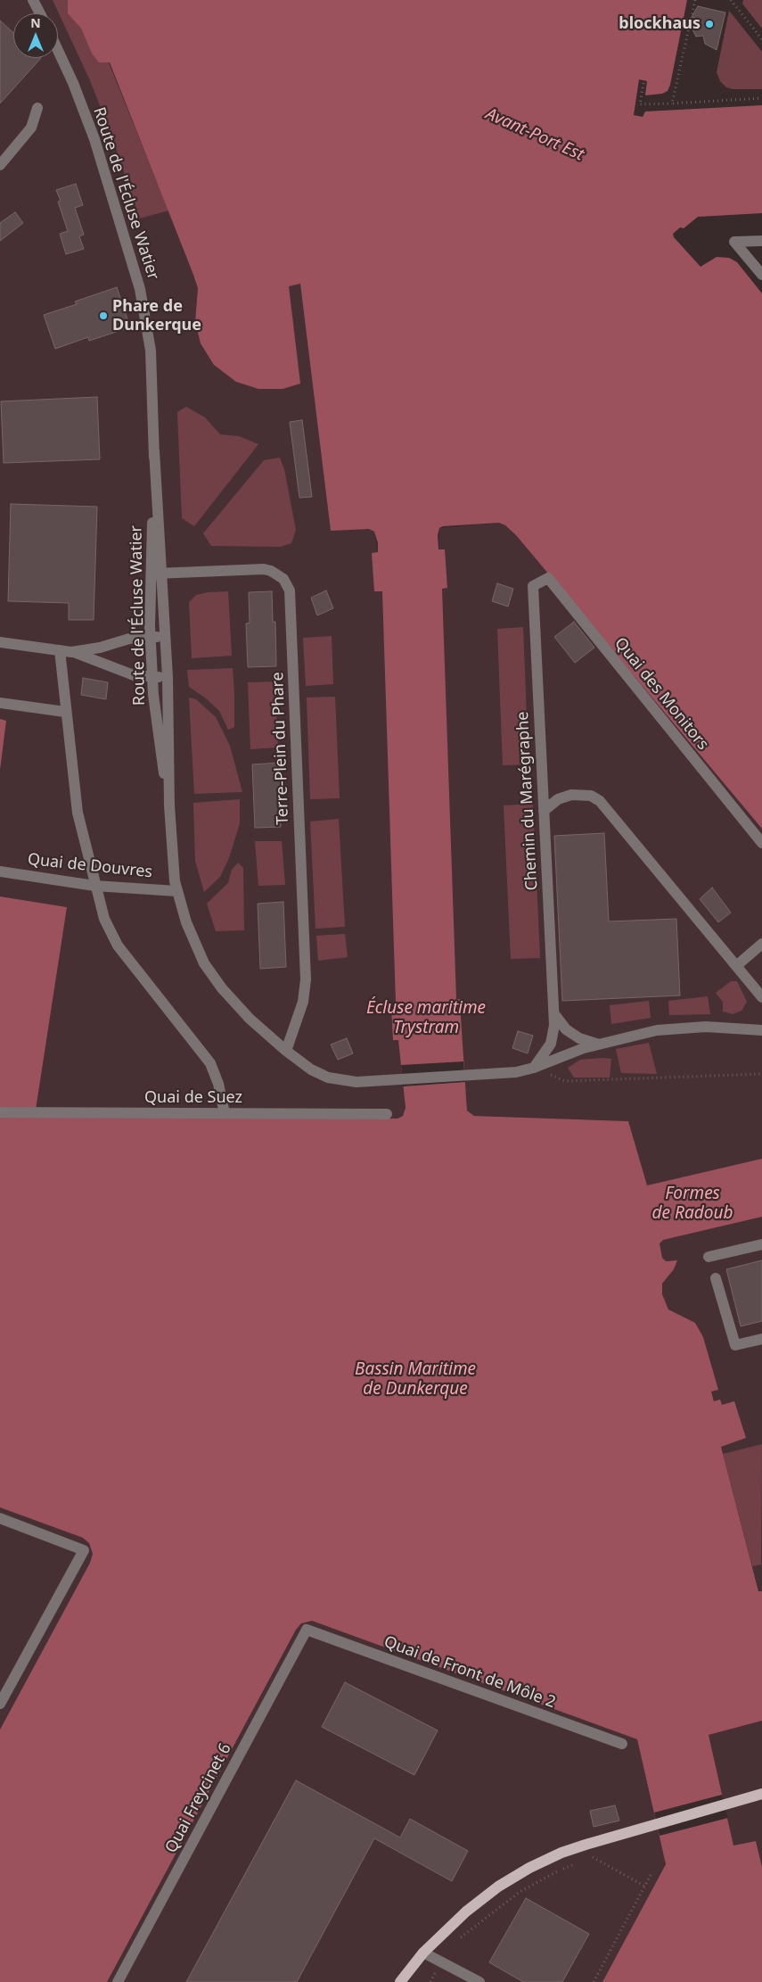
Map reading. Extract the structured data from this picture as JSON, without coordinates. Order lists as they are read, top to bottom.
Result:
{
  "streets": {
    "street": [
      "Route de l'Écluse Watier",
      "Quai des Monitors",
      "Terre-Plein du Phare",
      "Chemin du Marégraphe",
      "Quai de Douvres",
      "Quai de Suez",
      "Quai de Front de Môle 2",
      "Quai Freycinet 6"
    ]
  },
  "crossings": [
    ["Route de l'Écluse Watier", "Terre-Plein du Phare"],
    ["Route de l'Écluse Watier", "Chemin du Marégraphe"],
    ["Route de l'Écluse Watier", "Quai de Douvres"],
    ["Quai des Monitors", "Chemin du Marégraphe"],
    ["Quai de Front de Môle 2", "Quai Freycinet 6"]
  ],
  "water": [
    "Avant-Port Est",
    "Écluse maritime Trystram",
    "Formes de Radoub",
    "Bassin Maritime de Dunkerque"
  ],
  "places": ["blockhaus", "Phare de Dunkerque"],
  "north": "top"
}
